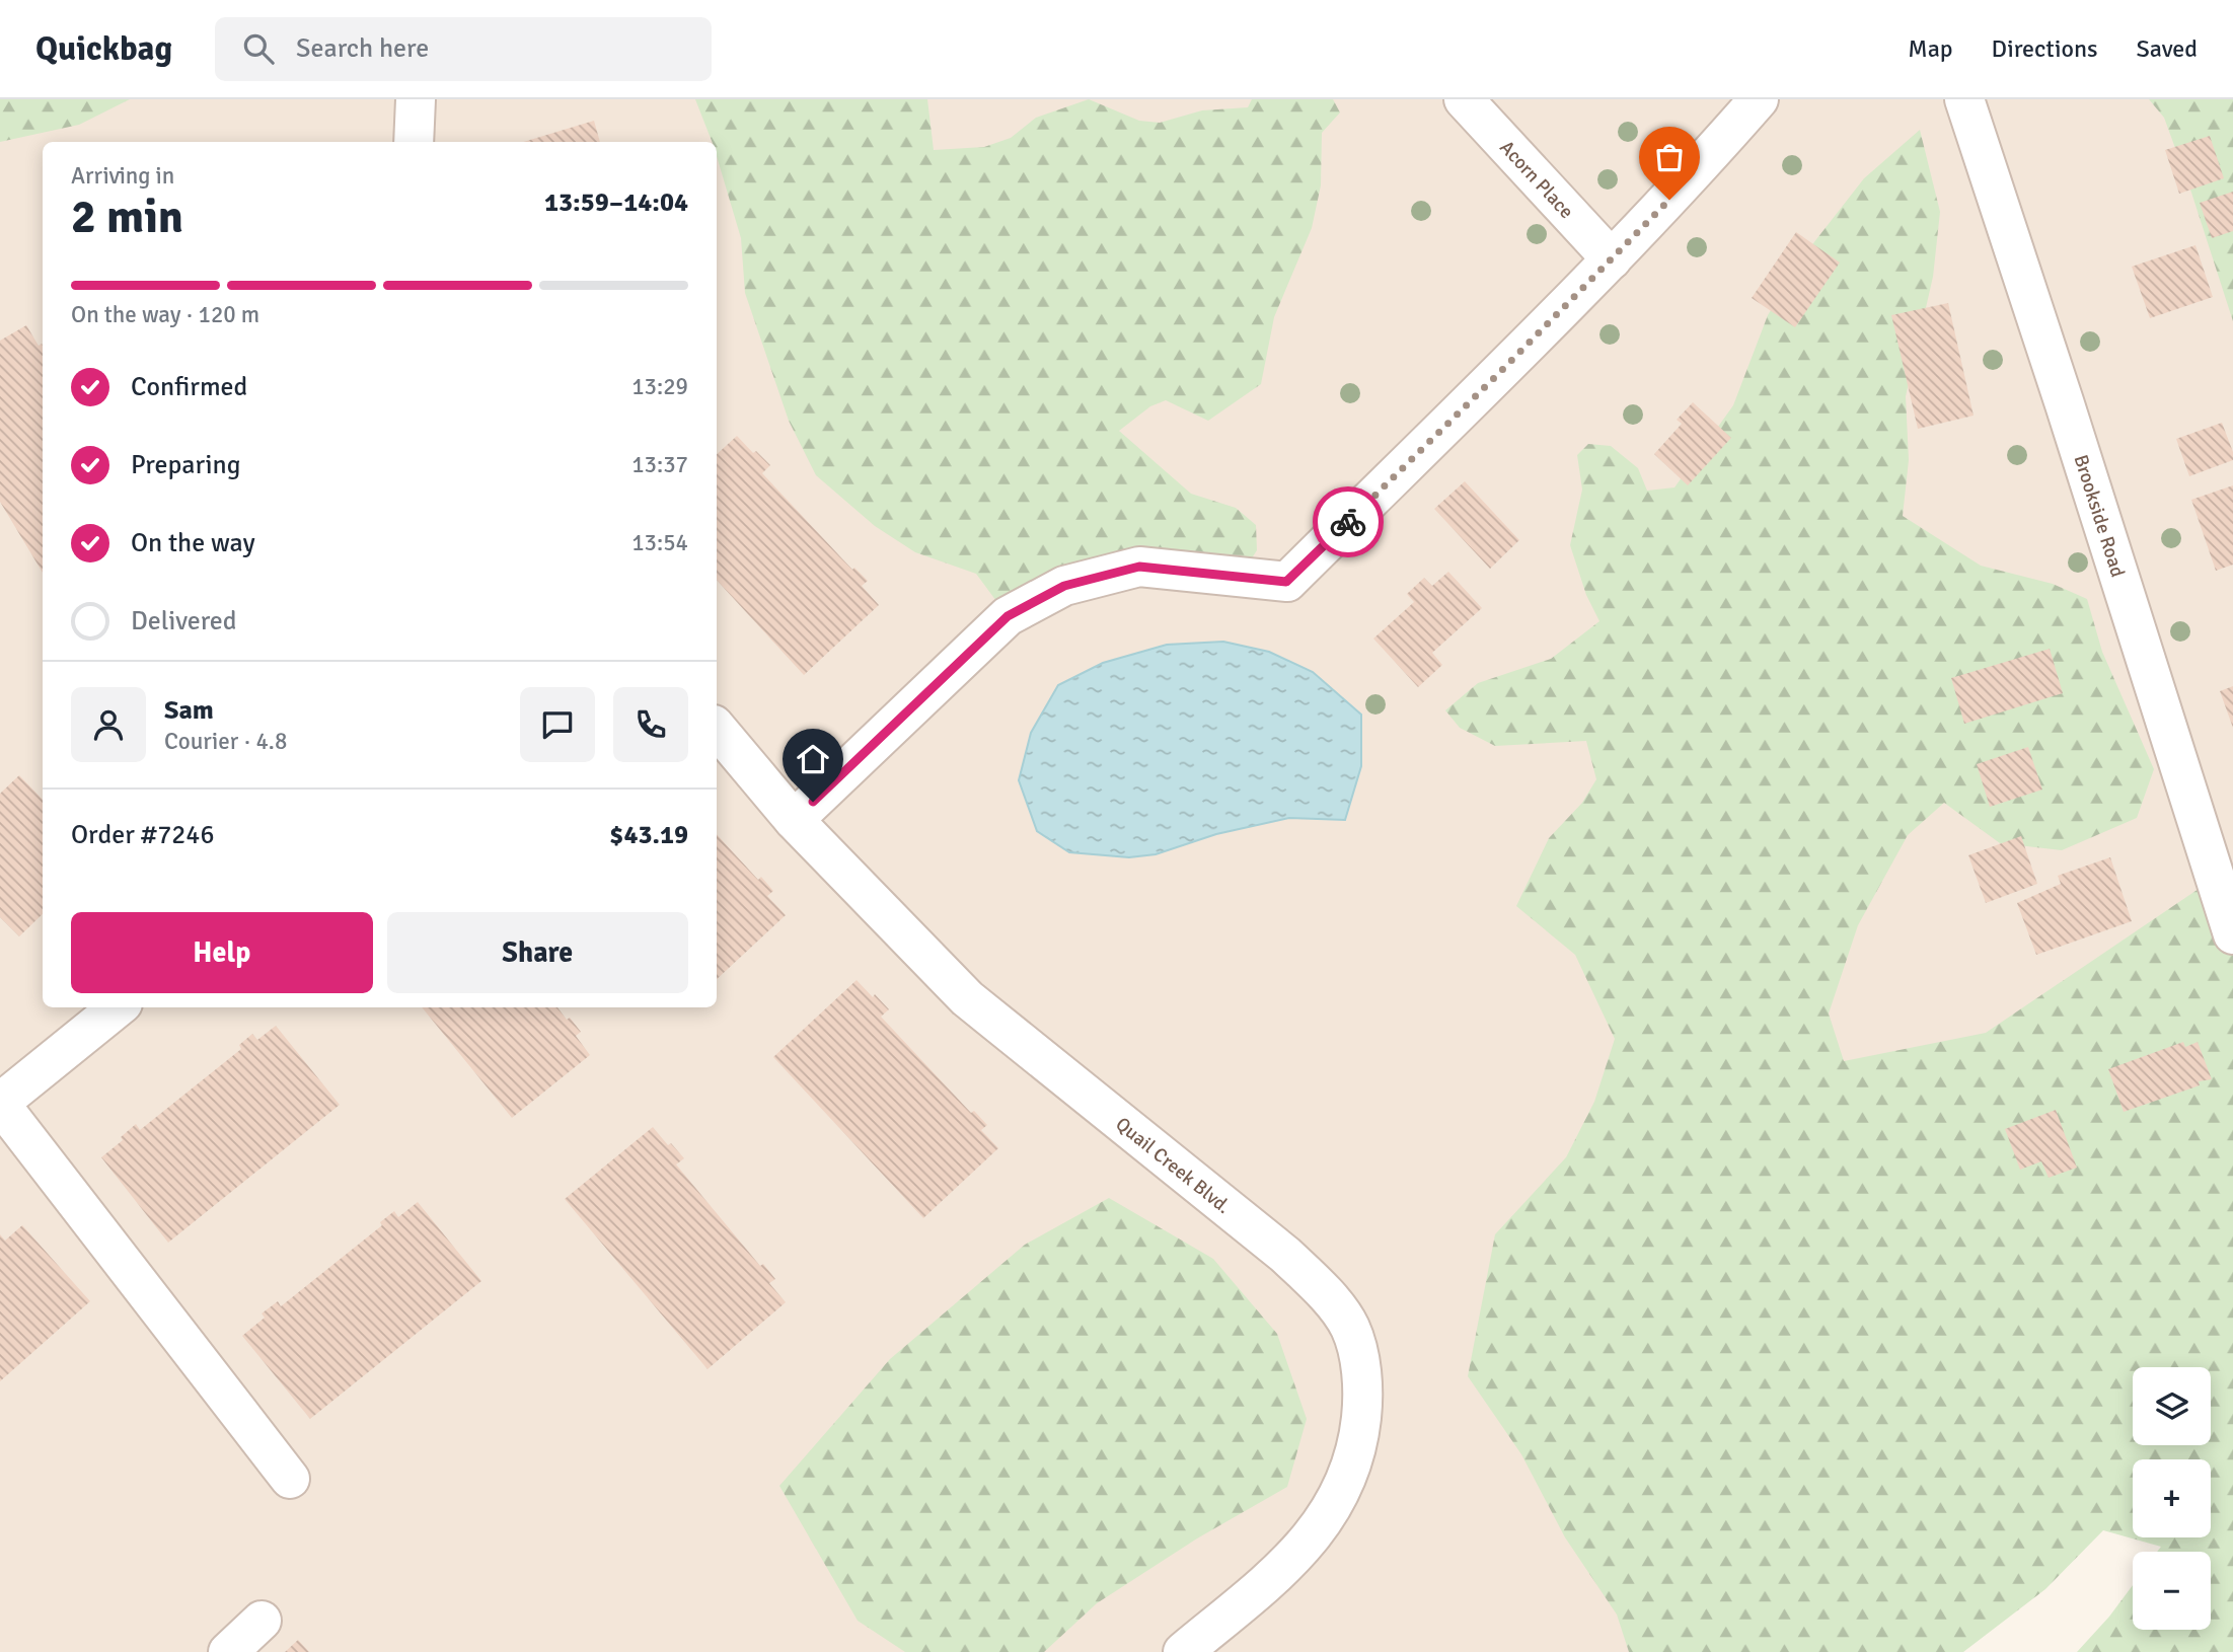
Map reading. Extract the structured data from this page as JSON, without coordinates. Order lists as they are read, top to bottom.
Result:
{
  "streets": {
    "street": ["Acorn Place", "Brookside Road", "Quail Creek Blvd."]
  },
  "page": {
    "header": "Quickbag",
    "search": "Search here",
    "nav": ["Map", "Directions", "Saved"],
    "heading": ["2 min", "Arriving in", "13:59–14:04"],
    "panel": [
      "Sam",
      "Courier · 4.8",
      "Order #7246",
      "$43.19"
    ],
    "bar": "On the way · 120 m",
    "list": [
      ["Confirmed", "13:29"],
      ["Preparing", "13:37"],
      ["On the way", "13:54"],
      "Delivered"
    ],
    "buttons": ["Help", "Share"],
    "map_buttons": ["+", "−"]
  }
}
